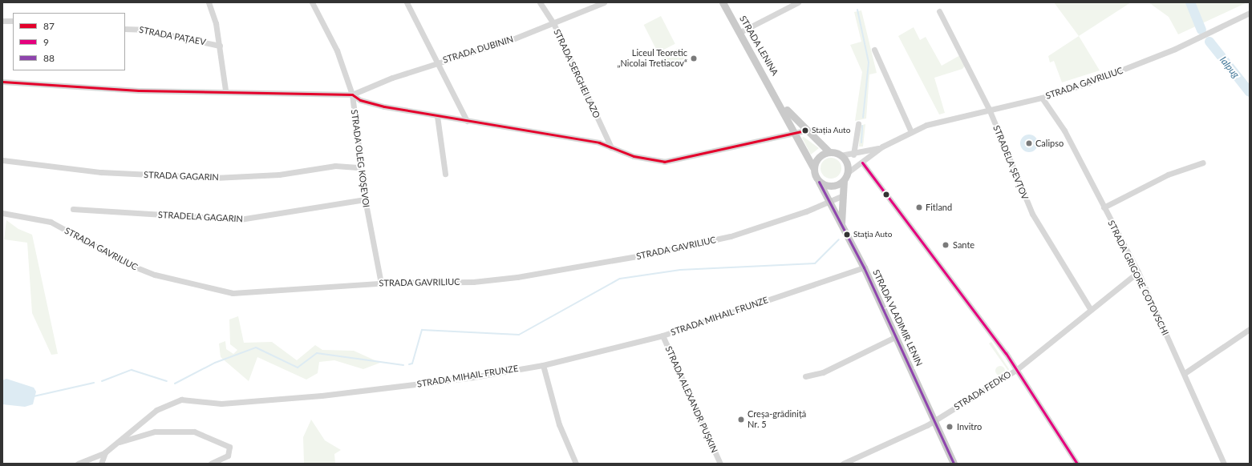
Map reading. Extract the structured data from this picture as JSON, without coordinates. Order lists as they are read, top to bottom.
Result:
{
  "streets": {
    "main road": ["STRADA LENINA", "STRADA VLADIMIR LENIN"],
    "street": [
      "STRADA PAȚAEV",
      "STRADA DUBININ",
      "STRADA SERGHEI LAZO",
      "STRADA GAVRILIUC",
      "STRADA OLEG KOŞEVOI",
      "STRADELA ȘEVȚOV",
      "STRADA GAGARIN",
      "STRADELA GAGARIN",
      "STRADA GRIGORE COTOVSCHI",
      "STRADA MIHAIL FRUNZE",
      "STRADA FEDKO",
      "STRADA ALEXANDR PUȘKIN"
    ]
  },
  "crossings": [
    ["STRADA DUBININ", "STRADA SERGHEI LAZO"],
    ["STRADA DUBININ", "STRADA OLEG KOŞEVOI"],
    ["STRADA GAVRILIUC", "STRADA OLEG KOŞEVOI"],
    ["STRADA GAVRILIUC", "STRADELA ȘEVȚOV"],
    ["STRADA GAVRILIUC", "STRADA GRIGORE COTOVSCHI"],
    ["STRADA GAVRILIUC", "STRADA VLADIMIR LENIN"],
    ["STRADA OLEG KOŞEVOI", "STRADA GAGARIN"],
    ["STRADA OLEG KOŞEVOI", "STRADELA GAGARIN"],
    ["STRADELA ȘEVȚOV", "STRADA FEDKO"],
    ["STRADA GRIGORE COTOVSCHI", "STRADA FEDKO"],
    ["STRADA MIHAIL FRUNZE", "STRADA VLADIMIR LENIN"],
    ["STRADA MIHAIL FRUNZE", "STRADA ALEXANDR PUȘKIN"],
    ["STRADA VLADIMIR LENIN", "STRADA FEDKO"]
  ],
  "water": ["Ialpug"],
  "places": [
    "Liceul Teoretic „Nicolai Tretiacov“",
    "Stația Auto",
    "Calipso",
    "Fitland",
    "Staţia Auto",
    "Sante",
    "Creșa-grădiniță Nr. 5",
    "Invitro"
  ],
  "lines": ["transit line 87", "transit line 9", "transit line 88"],
  "legend": ["87", "9", "88"]
}
